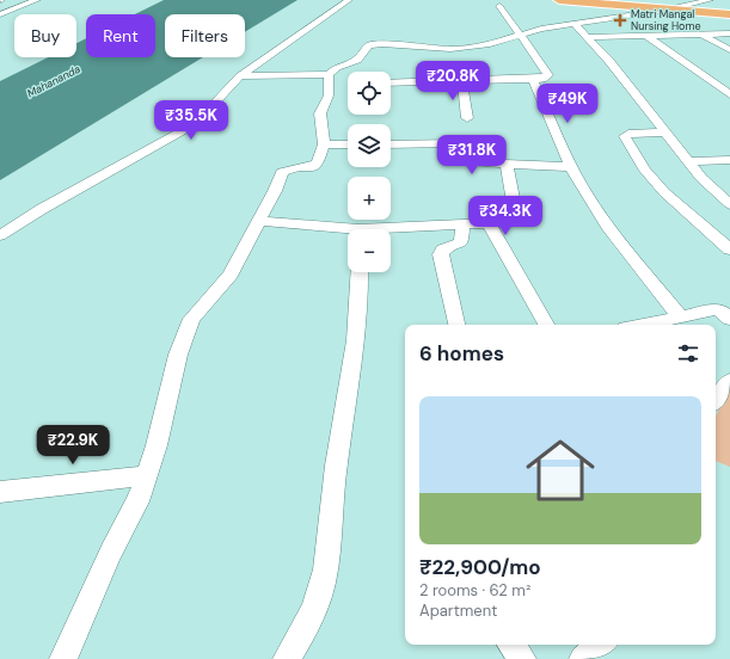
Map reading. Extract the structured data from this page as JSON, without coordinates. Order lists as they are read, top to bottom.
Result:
{
  "water": ["Mahananda"],
  "places": {
    "health": ["Matri Mangal Nursing Home"]
  },
  "page": {
    "chip": ["Buy", "Rent", "Filters"],
    "price": [
      "₹20.8K",
      "₹49K",
      "₹35.5K",
      "₹31.8K",
      "₹34.3K",
      "₹22.9K"
    ],
    "map_buttons": ["+", "−"],
    "heading": "6 homes",
    "list": [
      {
        "name": "₹22,900/mo",
        "note": "2 rooms · 62 m² · Apartment"
      }
    ]
  }
}
